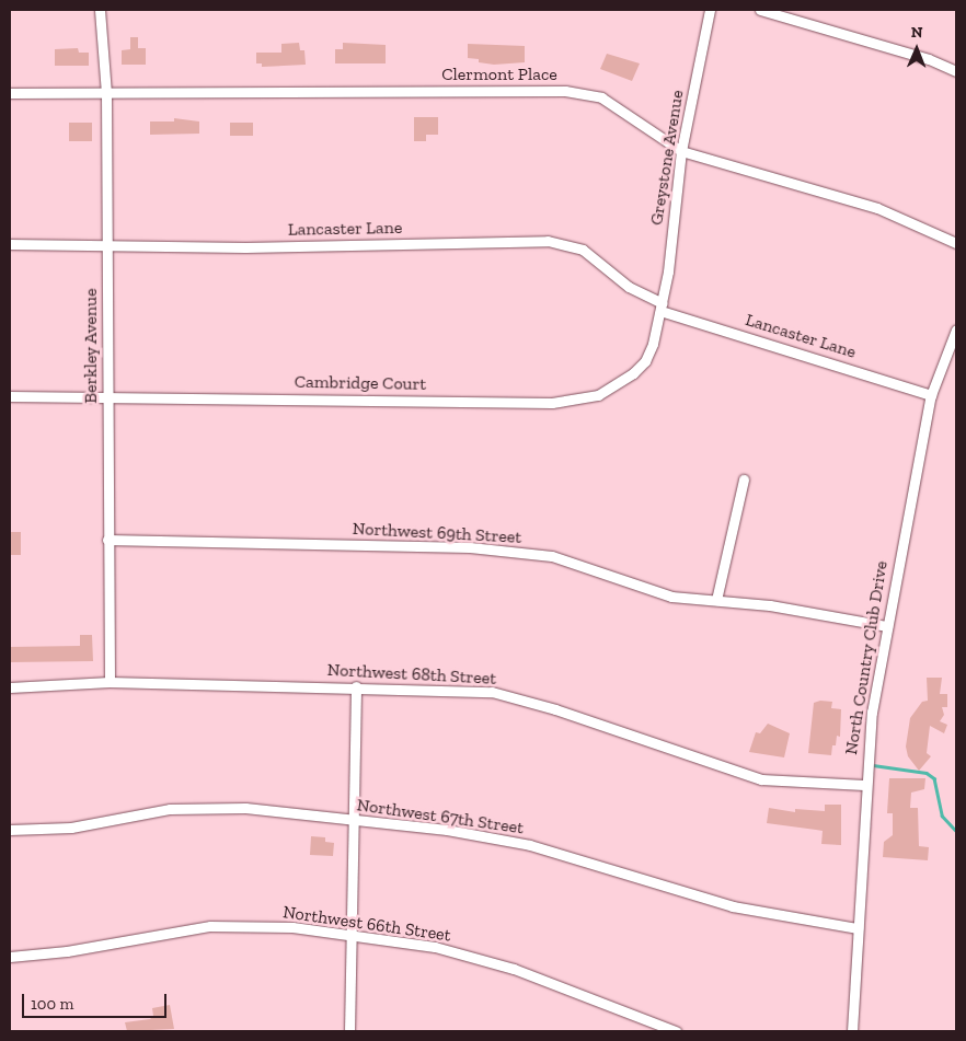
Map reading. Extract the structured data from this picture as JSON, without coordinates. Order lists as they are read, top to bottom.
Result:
{
  "streets": {
    "street": [
      "Clermont Place",
      "Greystone Avenue",
      "Lancaster Lane",
      "Berkley Avenue",
      "Cambridge Court",
      "Northwest 69th Street",
      "North Country Club Drive",
      "Northwest 68th Street",
      "Northwest 67th Street",
      "Northwest 66th Street"
    ]
  },
  "crossings": [
    ["Clermont Place", "Greystone Avenue"],
    ["Clermont Place", "Berkley Avenue"],
    ["Greystone Avenue", "Lancaster Lane"],
    ["Greystone Avenue", "Cambridge Court"],
    ["Lancaster Lane", "Berkley Avenue"],
    ["Lancaster Lane", "Cambridge Court"],
    ["Lancaster Lane", "North Country Club Drive"],
    ["Berkley Avenue", "Cambridge Court"],
    ["Berkley Avenue", "Northwest 69th Street"],
    ["Berkley Avenue", "Northwest 68th Street"],
    ["Northwest 69th Street", "North Country Club Drive"],
    ["North Country Club Drive", "Northwest 68th Street"],
    ["North Country Club Drive", "Northwest 67th Street"]
  ],
  "scale_bar": "100 m",
  "north": "top"
}
